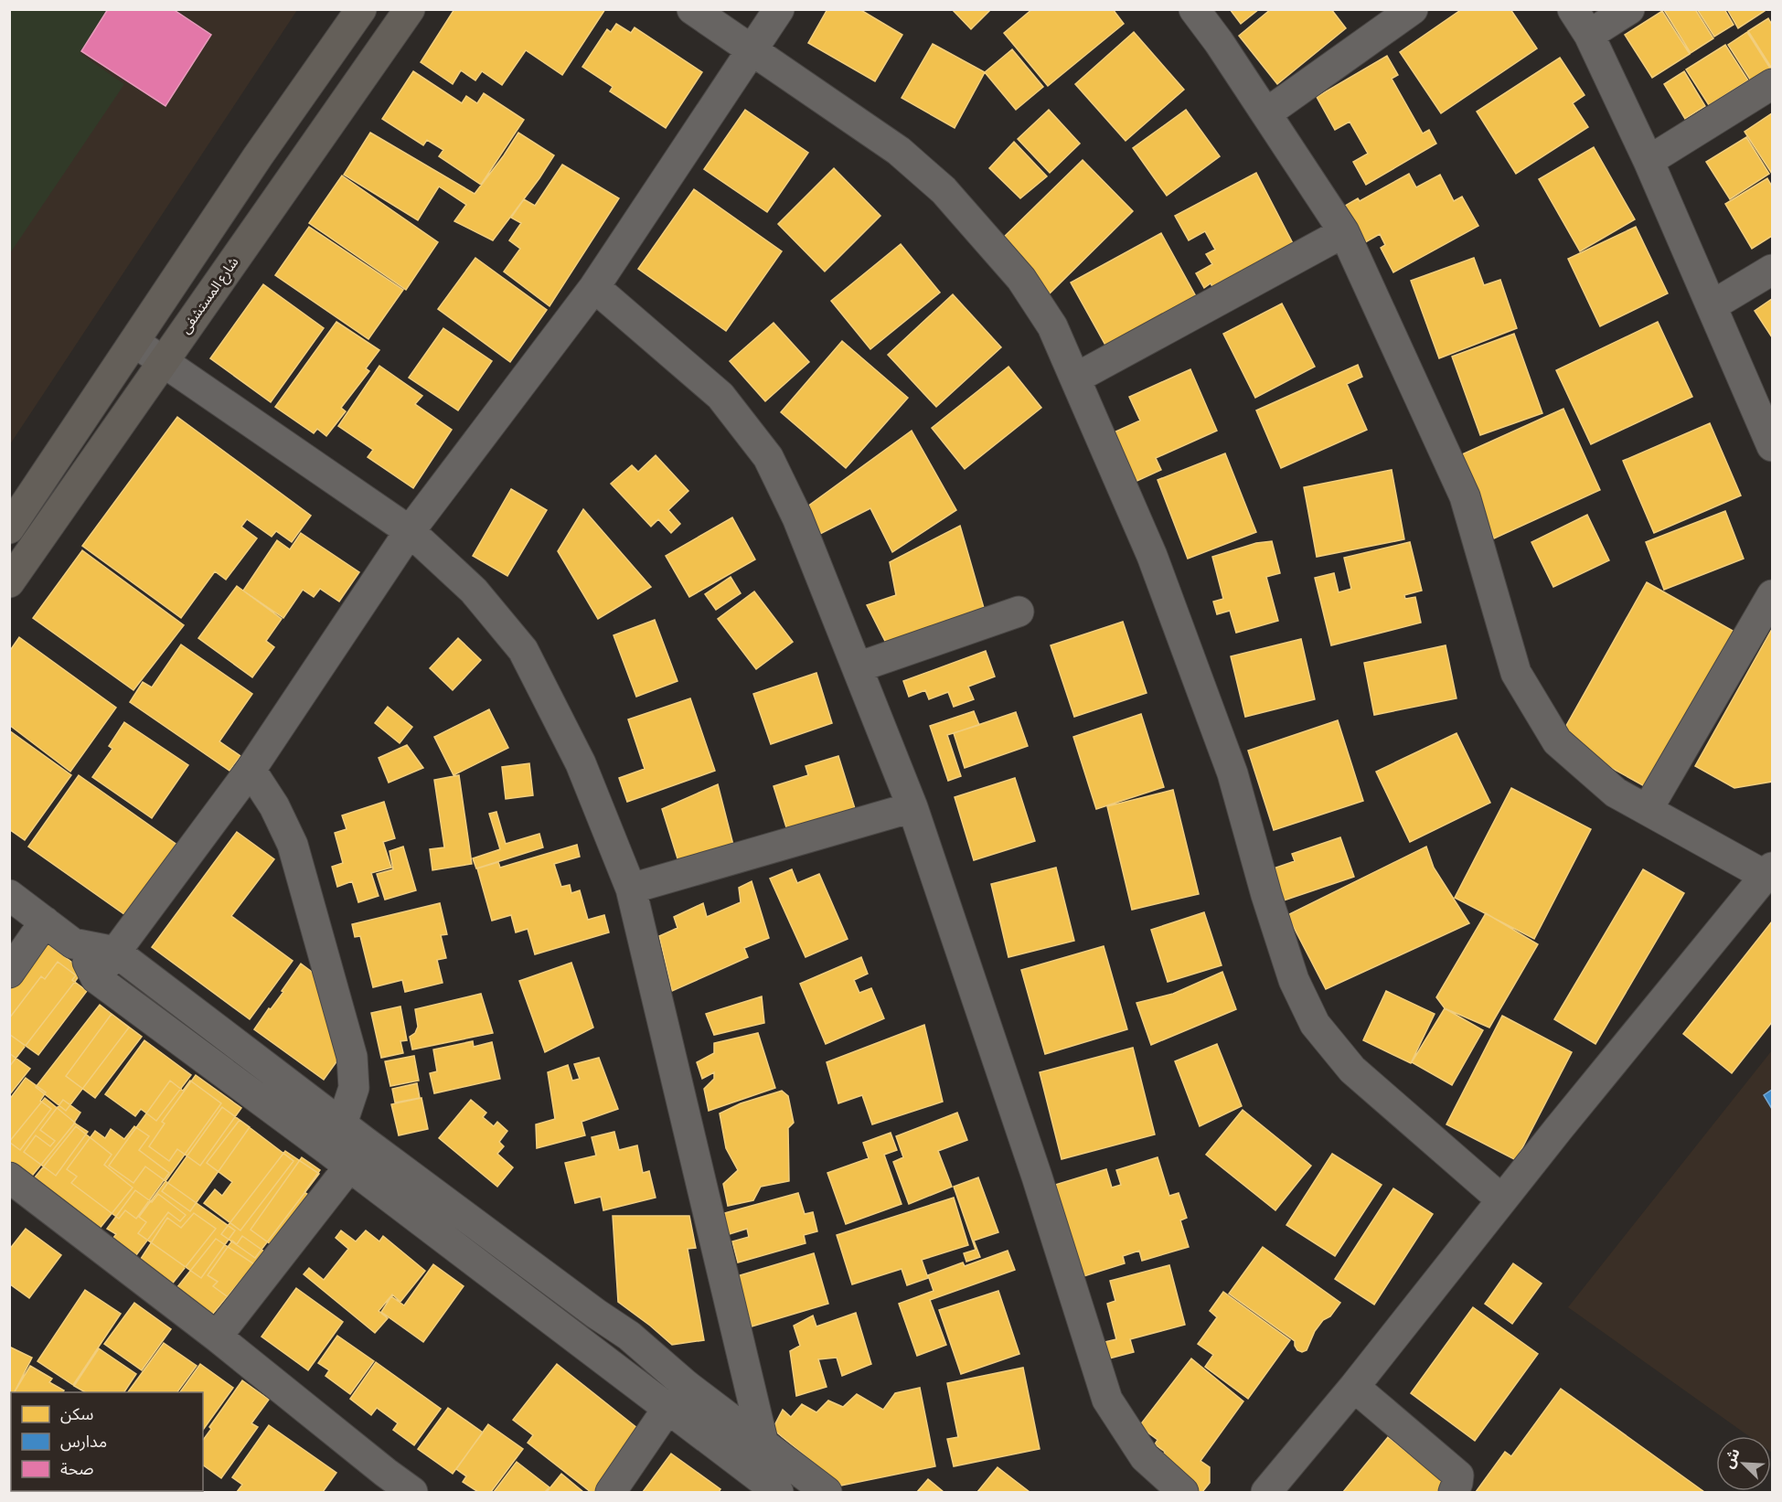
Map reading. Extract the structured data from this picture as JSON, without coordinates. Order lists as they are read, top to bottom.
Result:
{
  "streets": {
    "main road": ["شارع المستشفى"]
  },
  "legend": ["سكن", "مدارس", "صحة"],
  "north": "top left"
}
